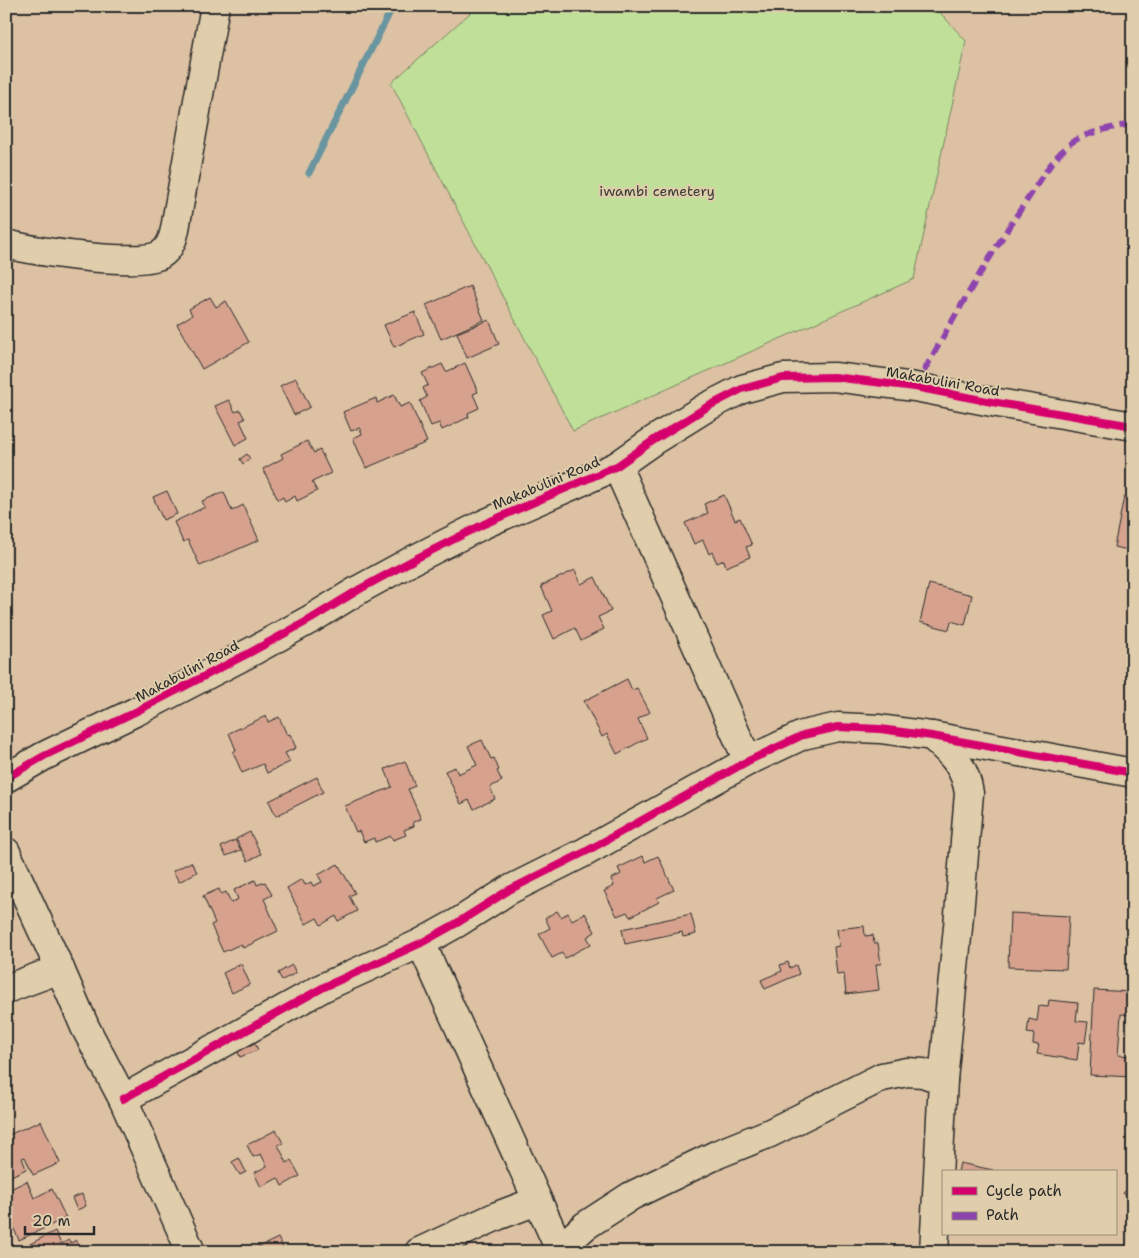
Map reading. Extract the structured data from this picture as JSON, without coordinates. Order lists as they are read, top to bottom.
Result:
{
  "streets": {
    "street": ["Makabulini Road"]
  },
  "parks": ["iwambi cemetery"],
  "legend": ["Cycle path", "Path"],
  "scale_bar": "20 m"
}
